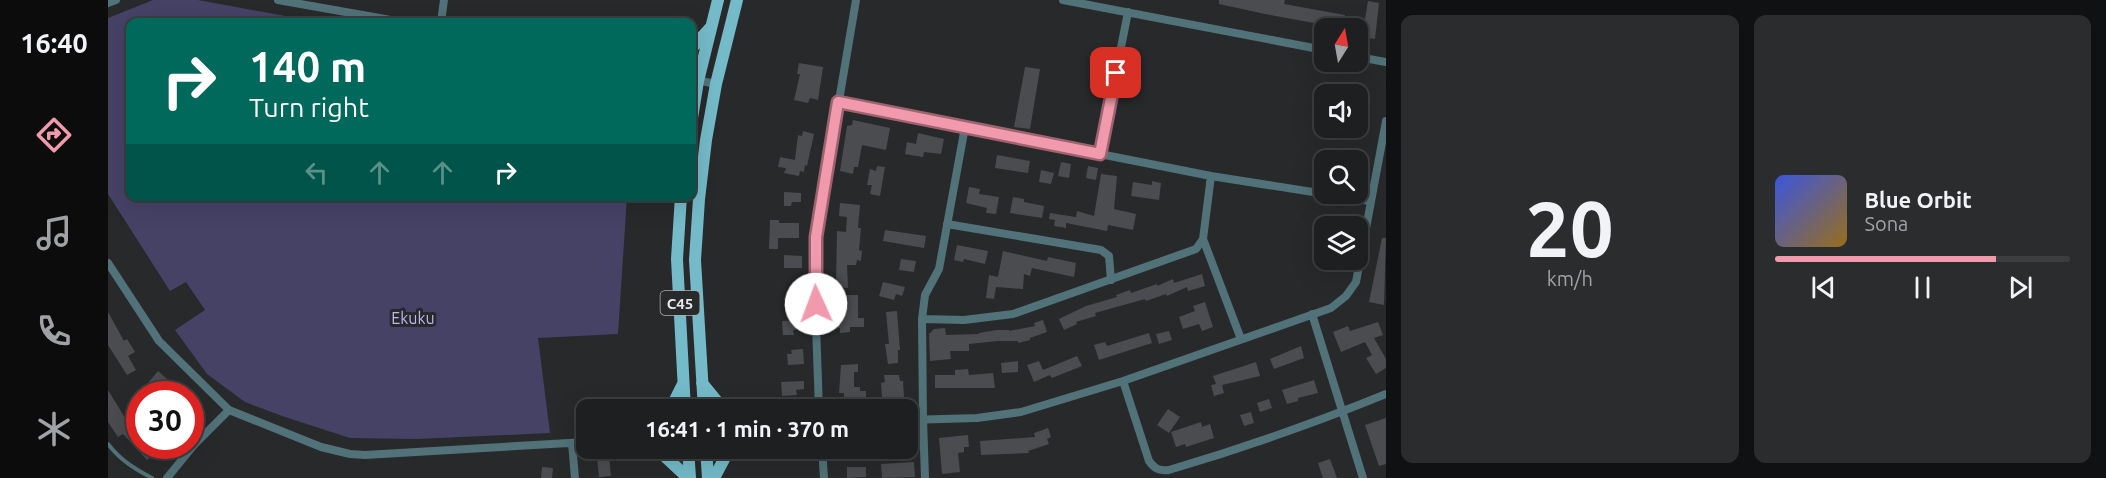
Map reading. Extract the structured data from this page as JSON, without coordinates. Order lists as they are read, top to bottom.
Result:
{
  "streets": {
    "main road": ["C45"]
  },
  "parks": ["Ekuku"],
  "north": "top",
  "page": {
    "tabs": "16:40",
    "tile": ["20", "km/h"],
    "turn": ["140 m", "Turn right"],
    "song": ["Blue Orbit", "Sona"],
    "limit": "30",
    "trip": "16:41 · 1 min · 370 m"
  }
}
